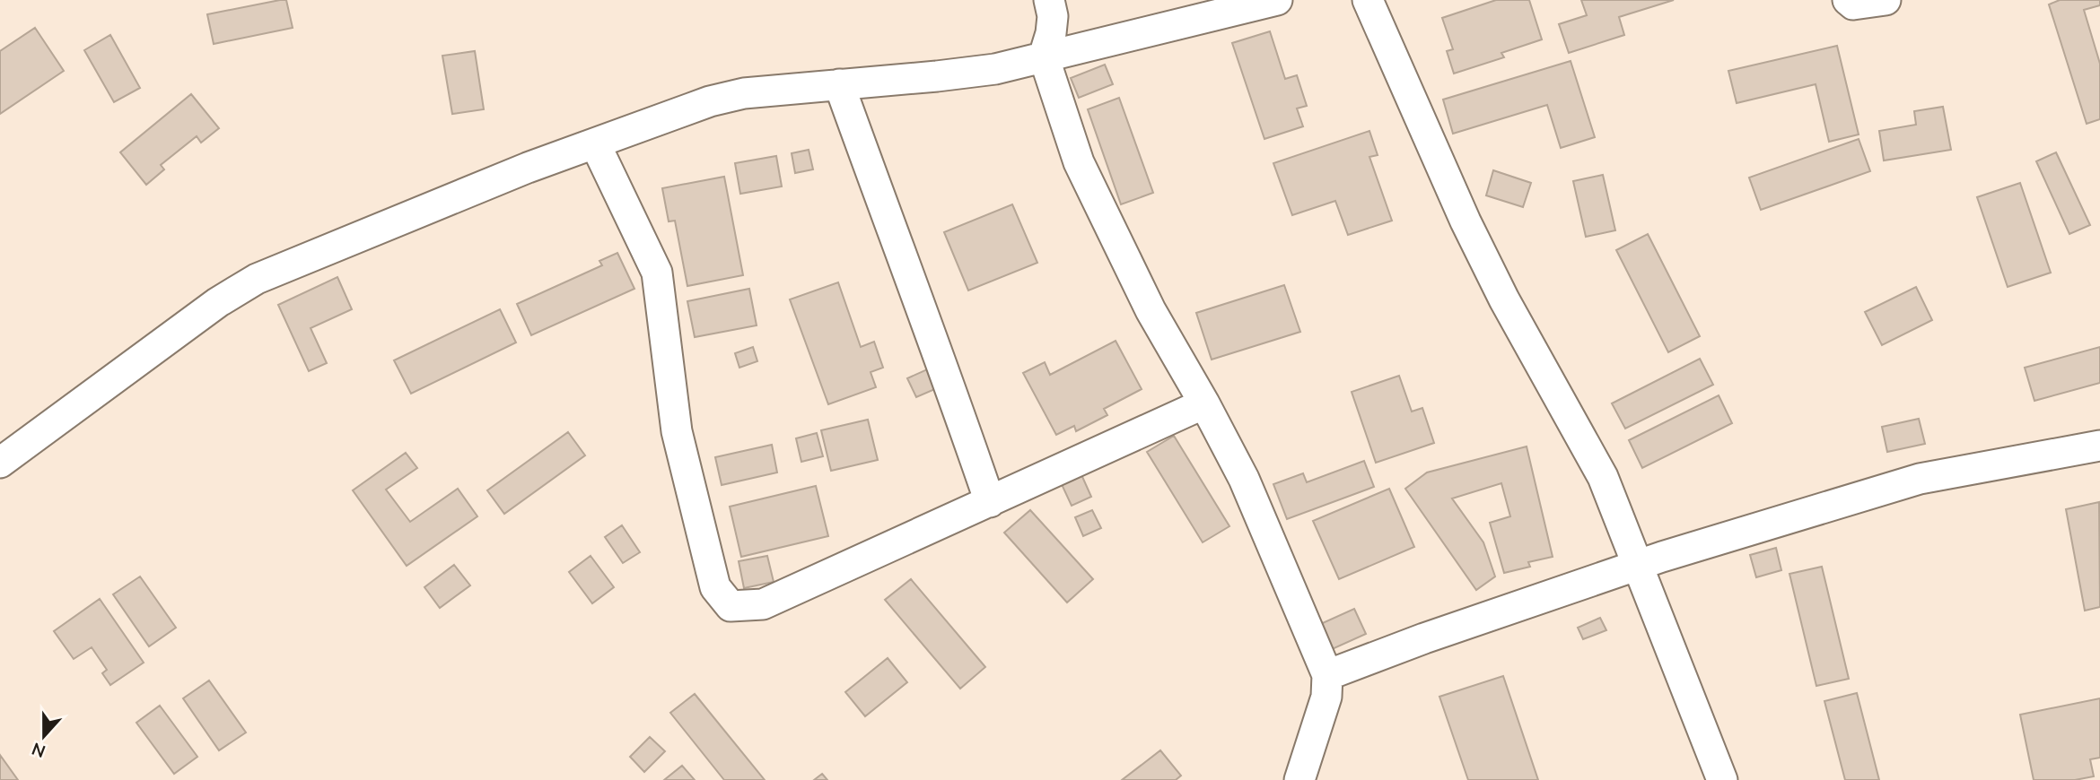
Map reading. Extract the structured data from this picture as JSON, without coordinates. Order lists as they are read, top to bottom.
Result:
{
  "north": "bottom"
}
